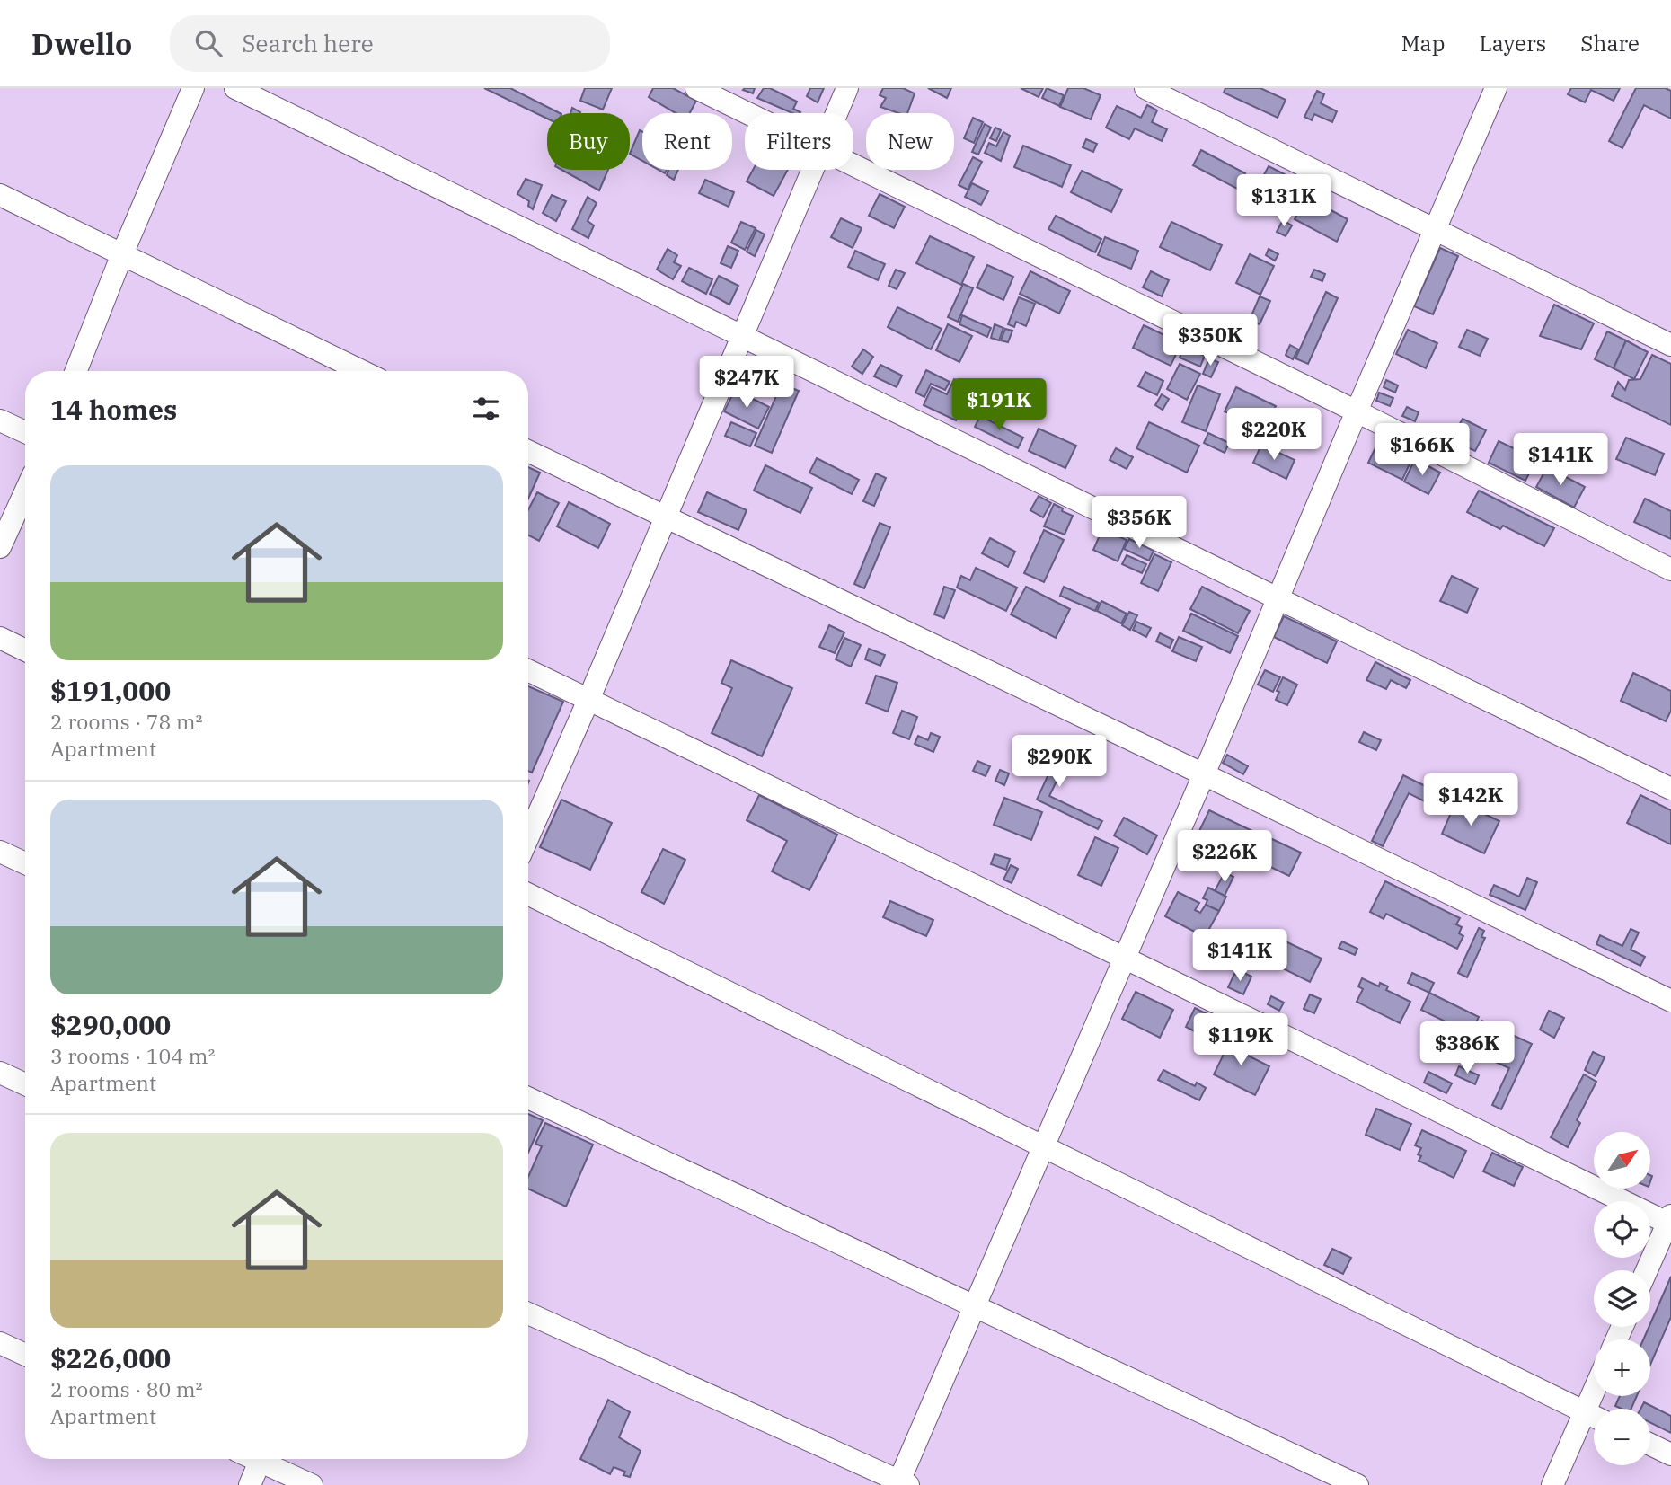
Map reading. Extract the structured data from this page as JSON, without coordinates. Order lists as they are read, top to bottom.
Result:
{
  "north": "top right",
  "page": {
    "header": "Dwello",
    "search": "Search here",
    "nav": ["Map", "Layers", "Share"],
    "chip": [
      "Buy",
      "Rent",
      "Filters",
      "New"
    ],
    "price": [
      "$131K",
      "$350K",
      "$247K",
      "$191K",
      "$220K",
      "$166K",
      "$141K",
      "$356K",
      "$290K",
      "$142K",
      "$226K",
      "$141K",
      "$119K",
      "$386K"
    ],
    "heading": "14 homes",
    "list": [
      {
        "name": "$191,000",
        "note": "2 rooms · 78 m² · Apartment"
      },
      {
        "name": "$290,000",
        "note": "3 rooms · 104 m² · Apartment"
      },
      {
        "name": "$226,000",
        "note": "2 rooms · 80 m² · Apartment"
      }
    ],
    "map_buttons": ["+", "−"]
  }
}
